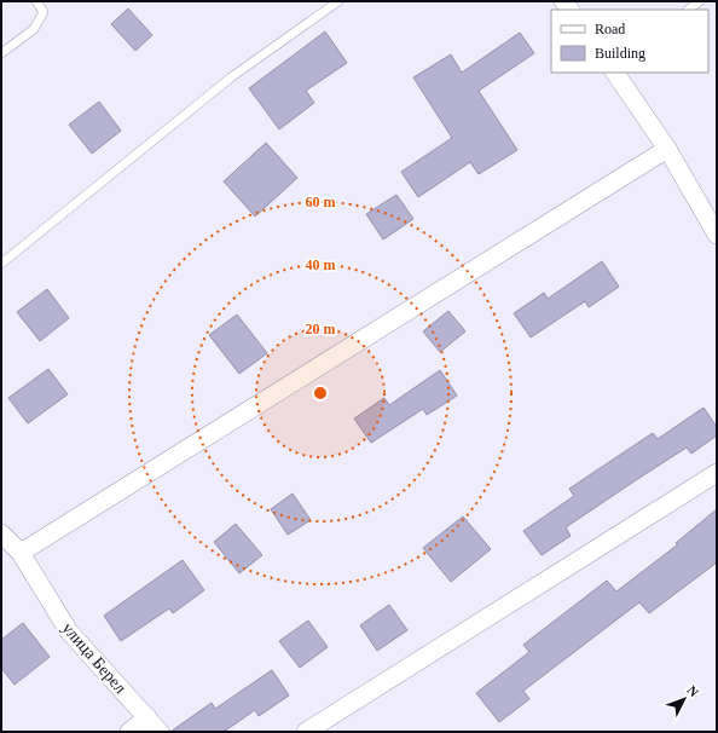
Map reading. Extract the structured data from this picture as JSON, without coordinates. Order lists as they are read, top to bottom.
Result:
{
  "streets": {
    "street": ["улица Берел"]
  },
  "legend": ["Road", "Building"],
  "north": "top right",
  "rings": ["60 m", "40 m", "20 m"]
}
